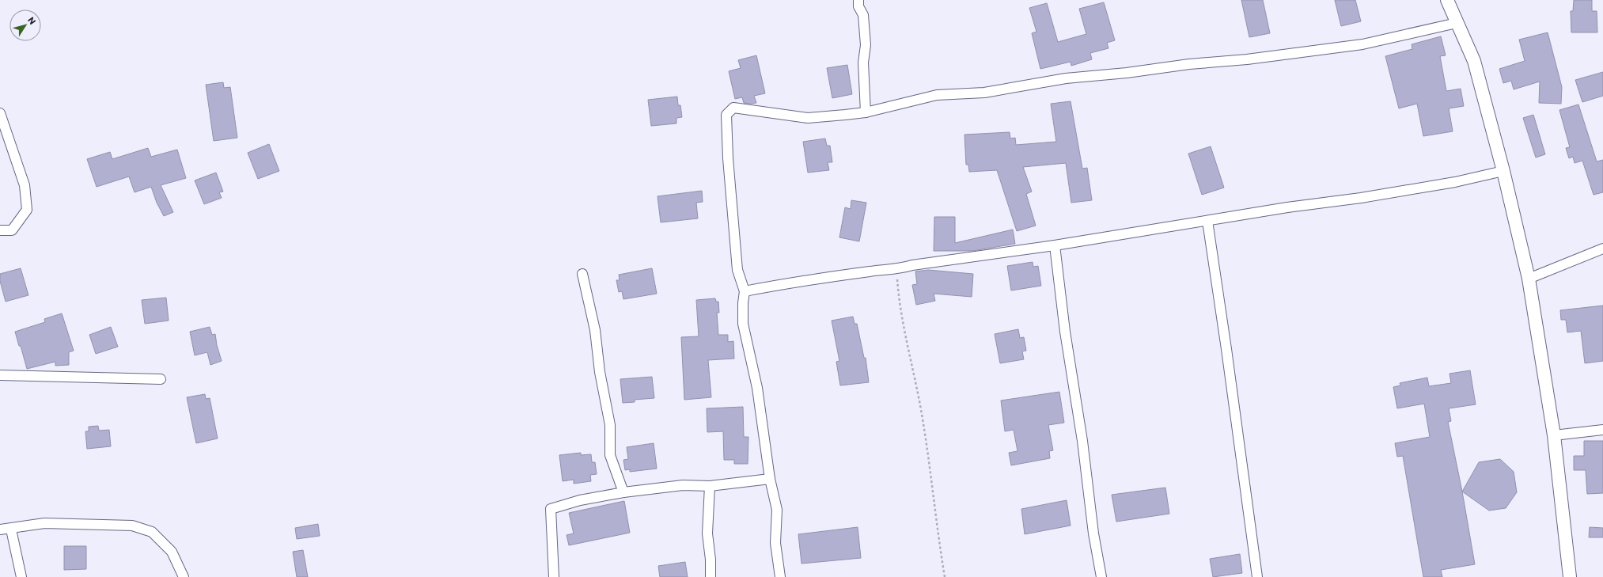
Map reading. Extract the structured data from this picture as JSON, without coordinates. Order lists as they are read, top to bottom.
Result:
{
  "north": "top right"
}
